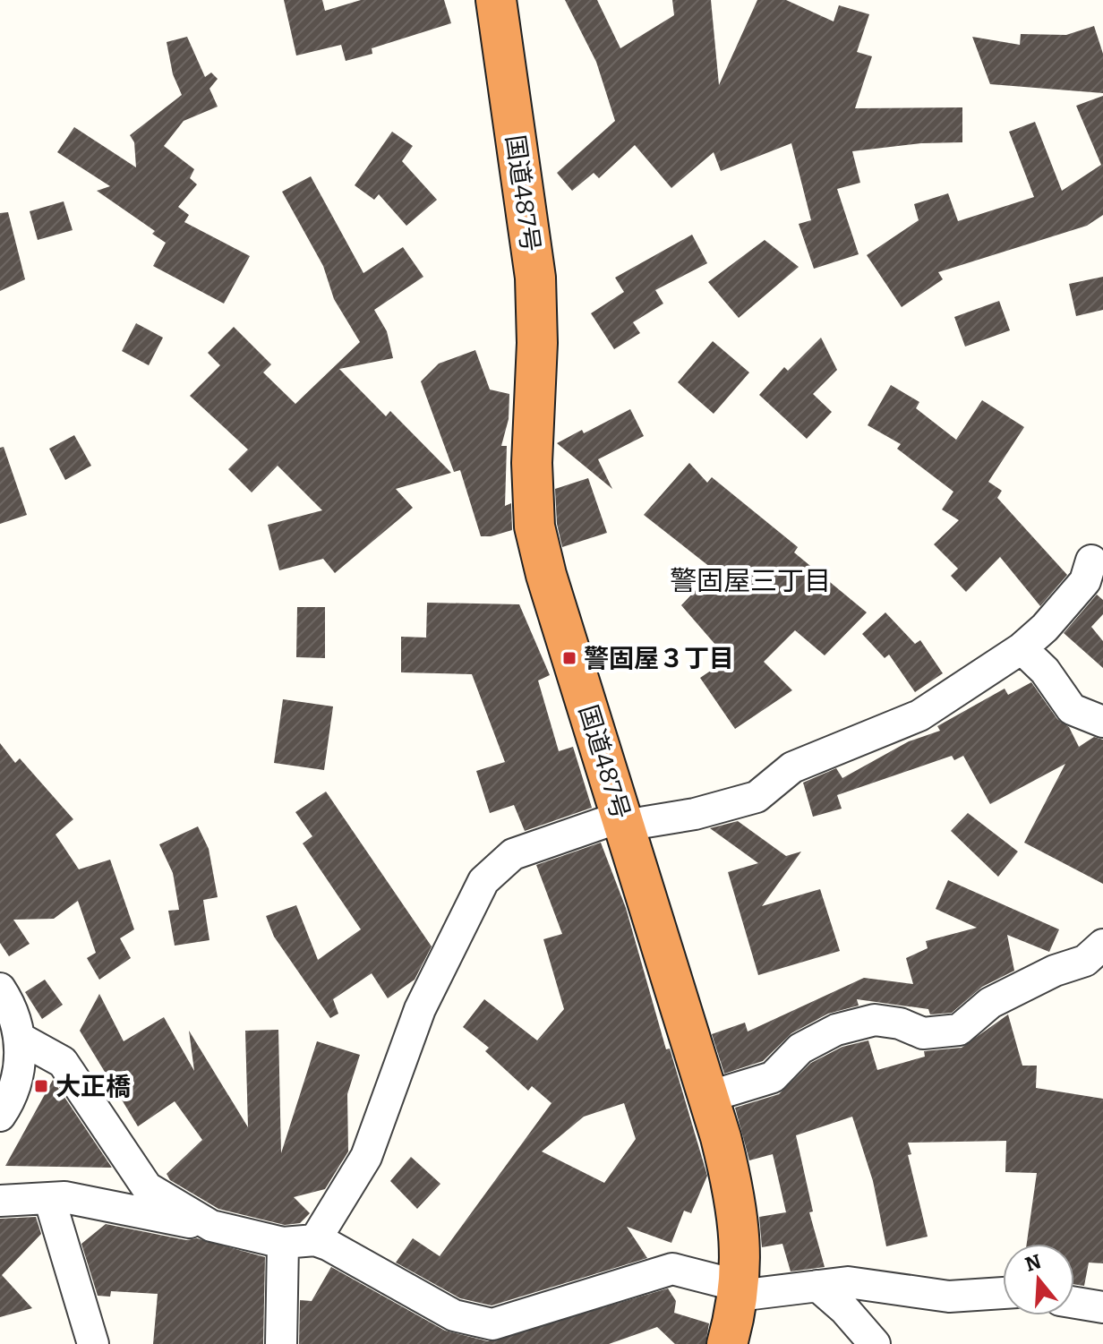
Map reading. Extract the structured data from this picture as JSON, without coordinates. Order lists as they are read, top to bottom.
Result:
{
  "streets": {
    "highway": ["国道487号"]
  },
  "districts": ["警固屋三丁目"],
  "places": {
    "transit": ["警固屋３丁目", "大正橋"]
  },
  "north": "top"
}
